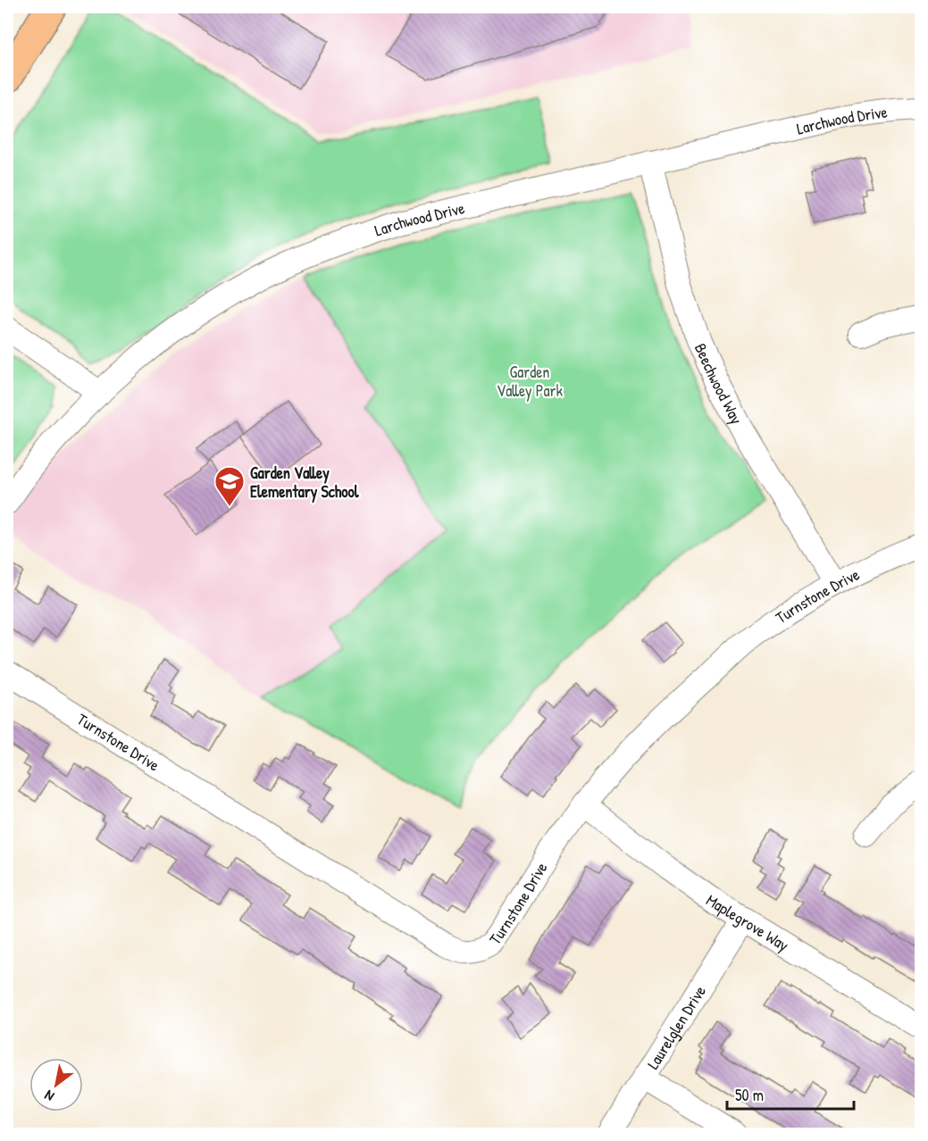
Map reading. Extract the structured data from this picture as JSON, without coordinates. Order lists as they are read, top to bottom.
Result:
{
  "streets": {
    "street": [
      "Larchwood Drive",
      "Beechwood Way",
      "Turnstone Drive",
      "Maplegrove Way",
      "Laurelglen Drive"
    ]
  },
  "crossings": [
    ["Larchwood Drive", "Beechwood Way"],
    ["Beechwood Way", "Turnstone Drive"],
    ["Turnstone Drive", "Maplegrove Way"],
    ["Maplegrove Way", "Laurelglen Drive"]
  ],
  "parks": ["Garden Valley Park"],
  "places": {
    "school or university": ["Garden Valley Elementary School"]
  },
  "scale_bar": "50 m",
  "north": "bottom left"
}
